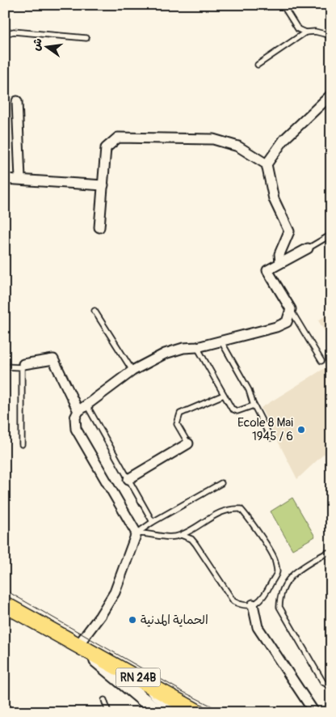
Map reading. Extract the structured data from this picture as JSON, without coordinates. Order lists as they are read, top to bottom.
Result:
{
  "streets": {
    "main road": ["RN 24B"]
  },
  "places": ["Ecole 8 Mai 1945 / 6", "الحماية المدنية"],
  "north": "left"
}
